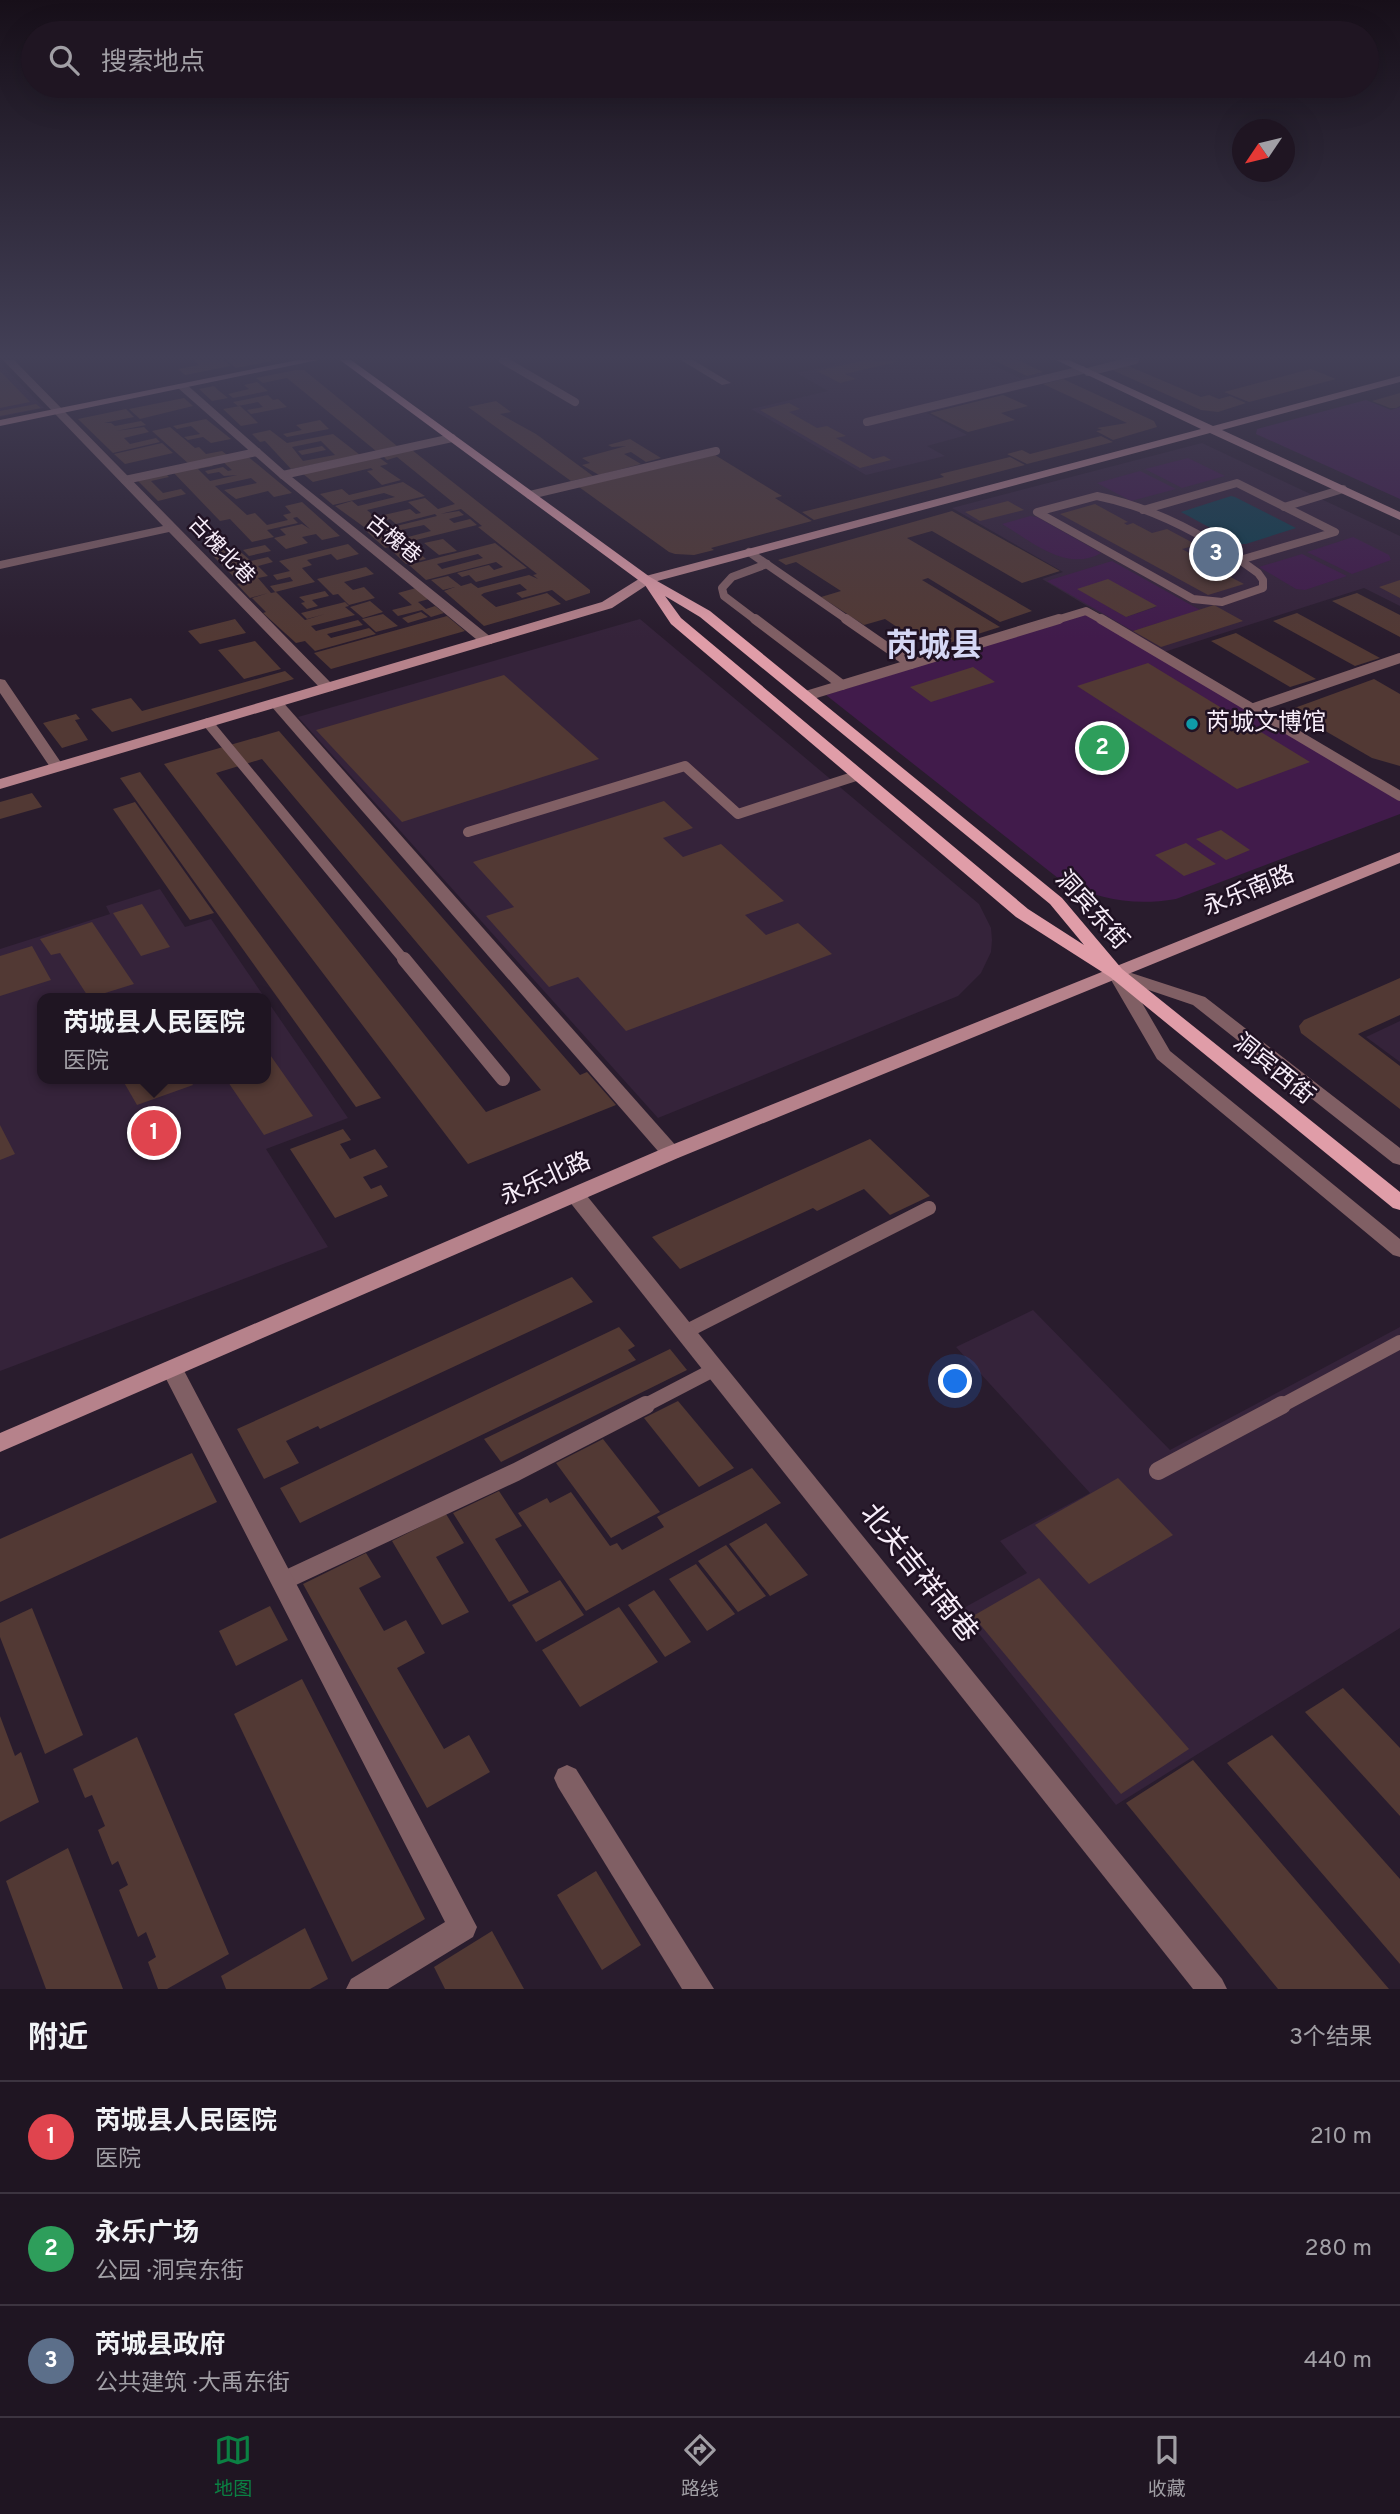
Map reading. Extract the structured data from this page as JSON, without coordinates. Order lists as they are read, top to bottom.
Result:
{
  "streets": {
    "main road": ["洞宾东街", "洞宾西街"],
    "street": [
      "古槐巷",
      "古槐北巷",
      "永乐南路",
      "永乐北路",
      "北关吉祥南巷"
    ]
  },
  "crossings": [
    ["永乐南路", "洞宾东街"],
    ["永乐南路", "洞宾西街"],
    ["永乐南路", "永乐北路"],
    ["洞宾东街", "洞宾西街"],
    ["洞宾东街", "永乐北路"],
    ["洞宾西街", "永乐北路"],
    ["永乐北路", "北关吉祥南巷"]
  ],
  "districts": ["芮城县"],
  "places": ["芮城文博馆"],
  "north": "bottom left",
  "page": {
    "search": "搜索地点",
    "pins": ["3", "2", "1"],
    "popup": ["芮城县人民医院", "医院"],
    "heading": ["附近", "3个结果"],
    "list": [
      {
        "mark": "1",
        "name": "芮城县人民医院",
        "note": "医院",
        "value": "210 m"
      },
      {
        "mark": "2",
        "name": "永乐广场",
        "note": "公园 · 洞宾东街",
        "value": "280 m"
      },
      {
        "mark": "3",
        "name": "芮城县政府",
        "note": "公共建筑 · 大禹东街",
        "value": "440 m"
      }
    ],
    "nav": ["地图", "路线", "收藏"]
  }
}
